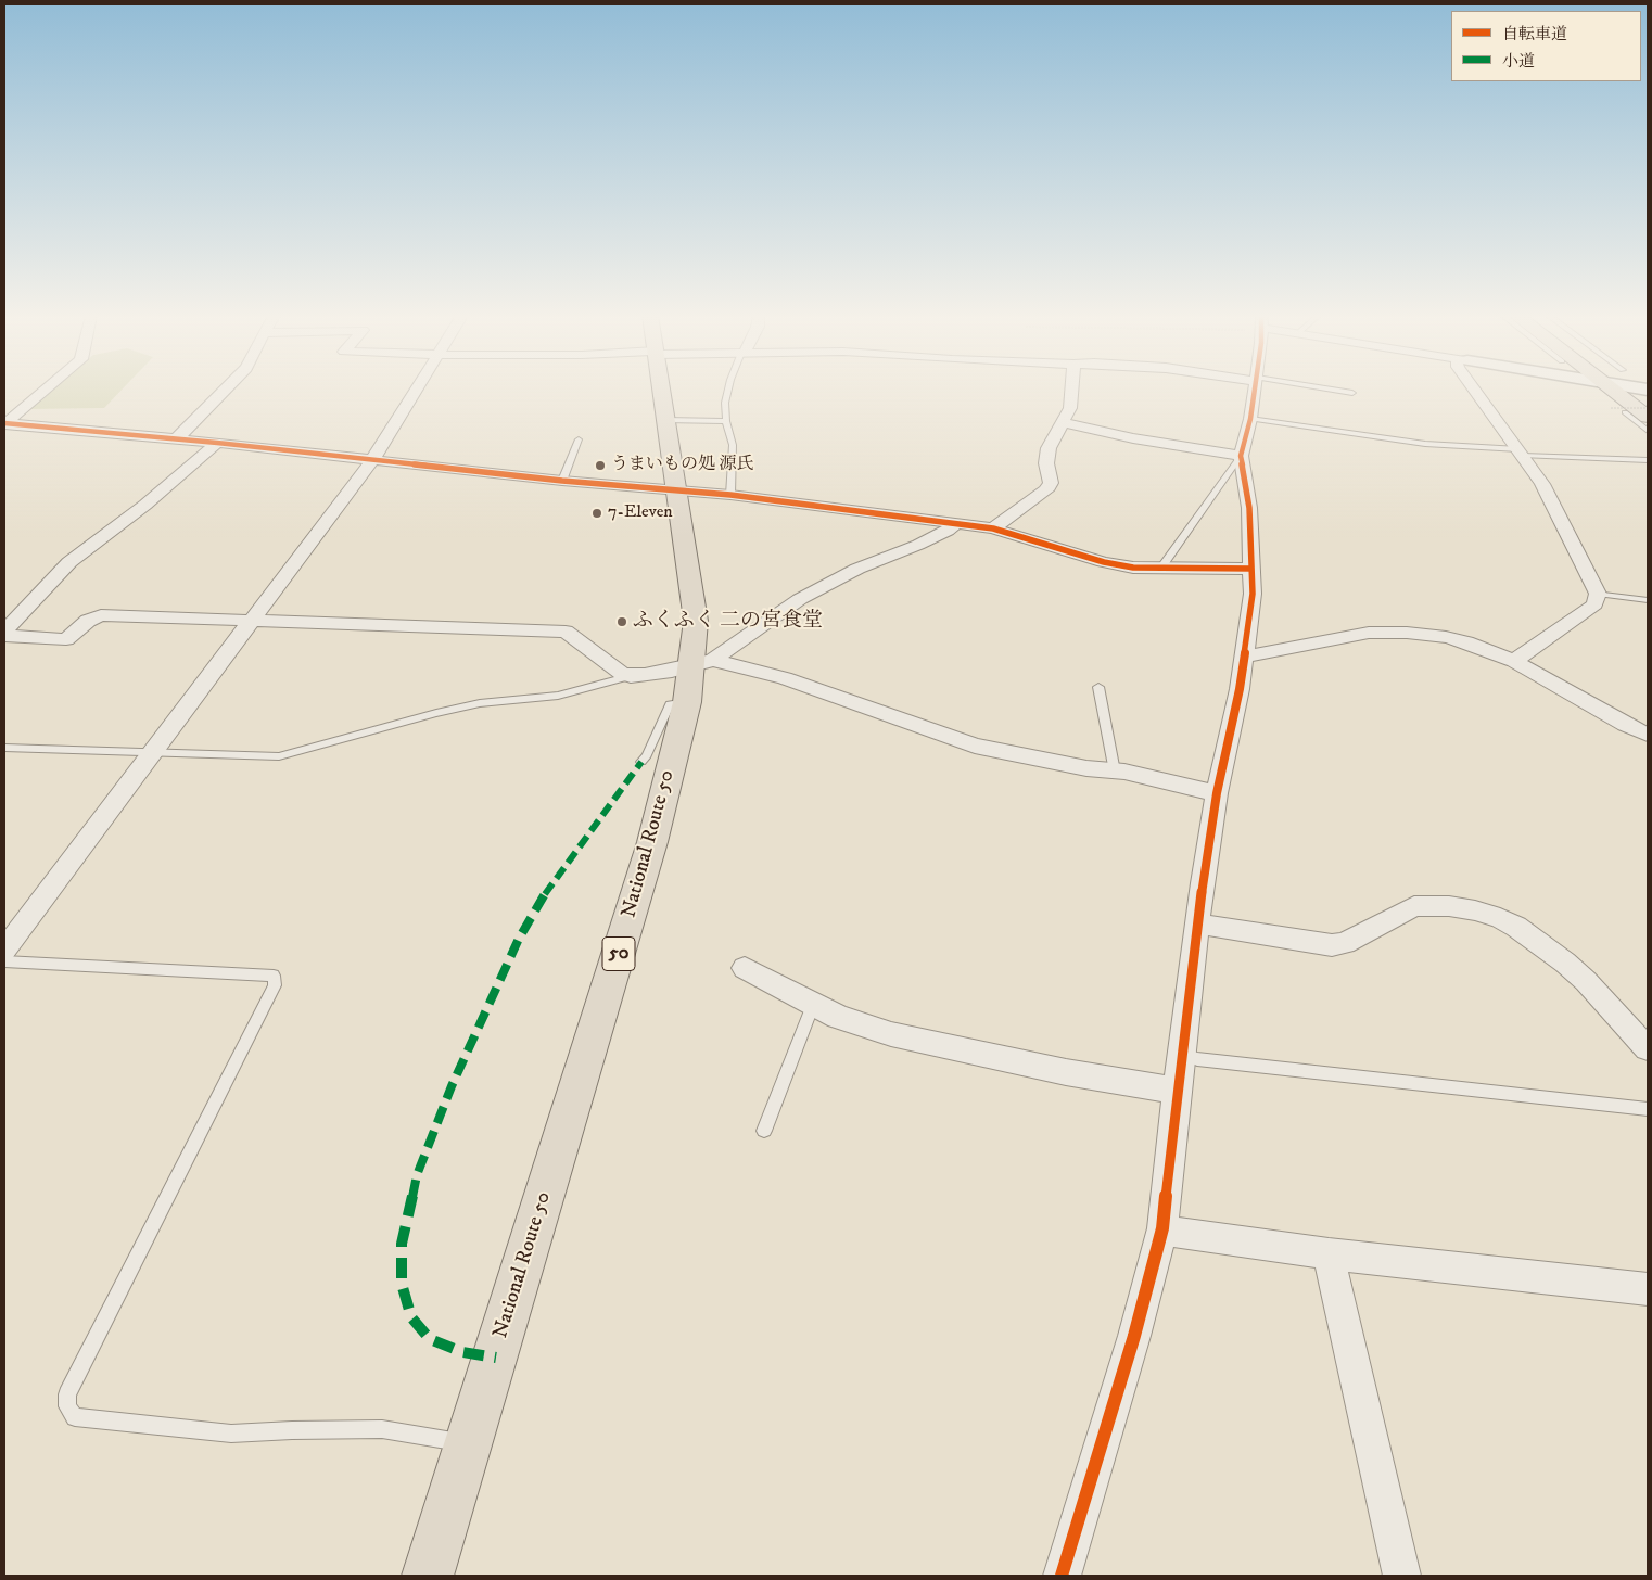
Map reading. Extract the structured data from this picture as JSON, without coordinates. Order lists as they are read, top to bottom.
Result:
{
  "streets": {
    "highway": ["National Route 50", "50"]
  },
  "places": ["うまいもの処 源氏", "7-Eleven", "ふくふく 二の宮食堂"],
  "legend": ["自転車道", "小道"]
}
